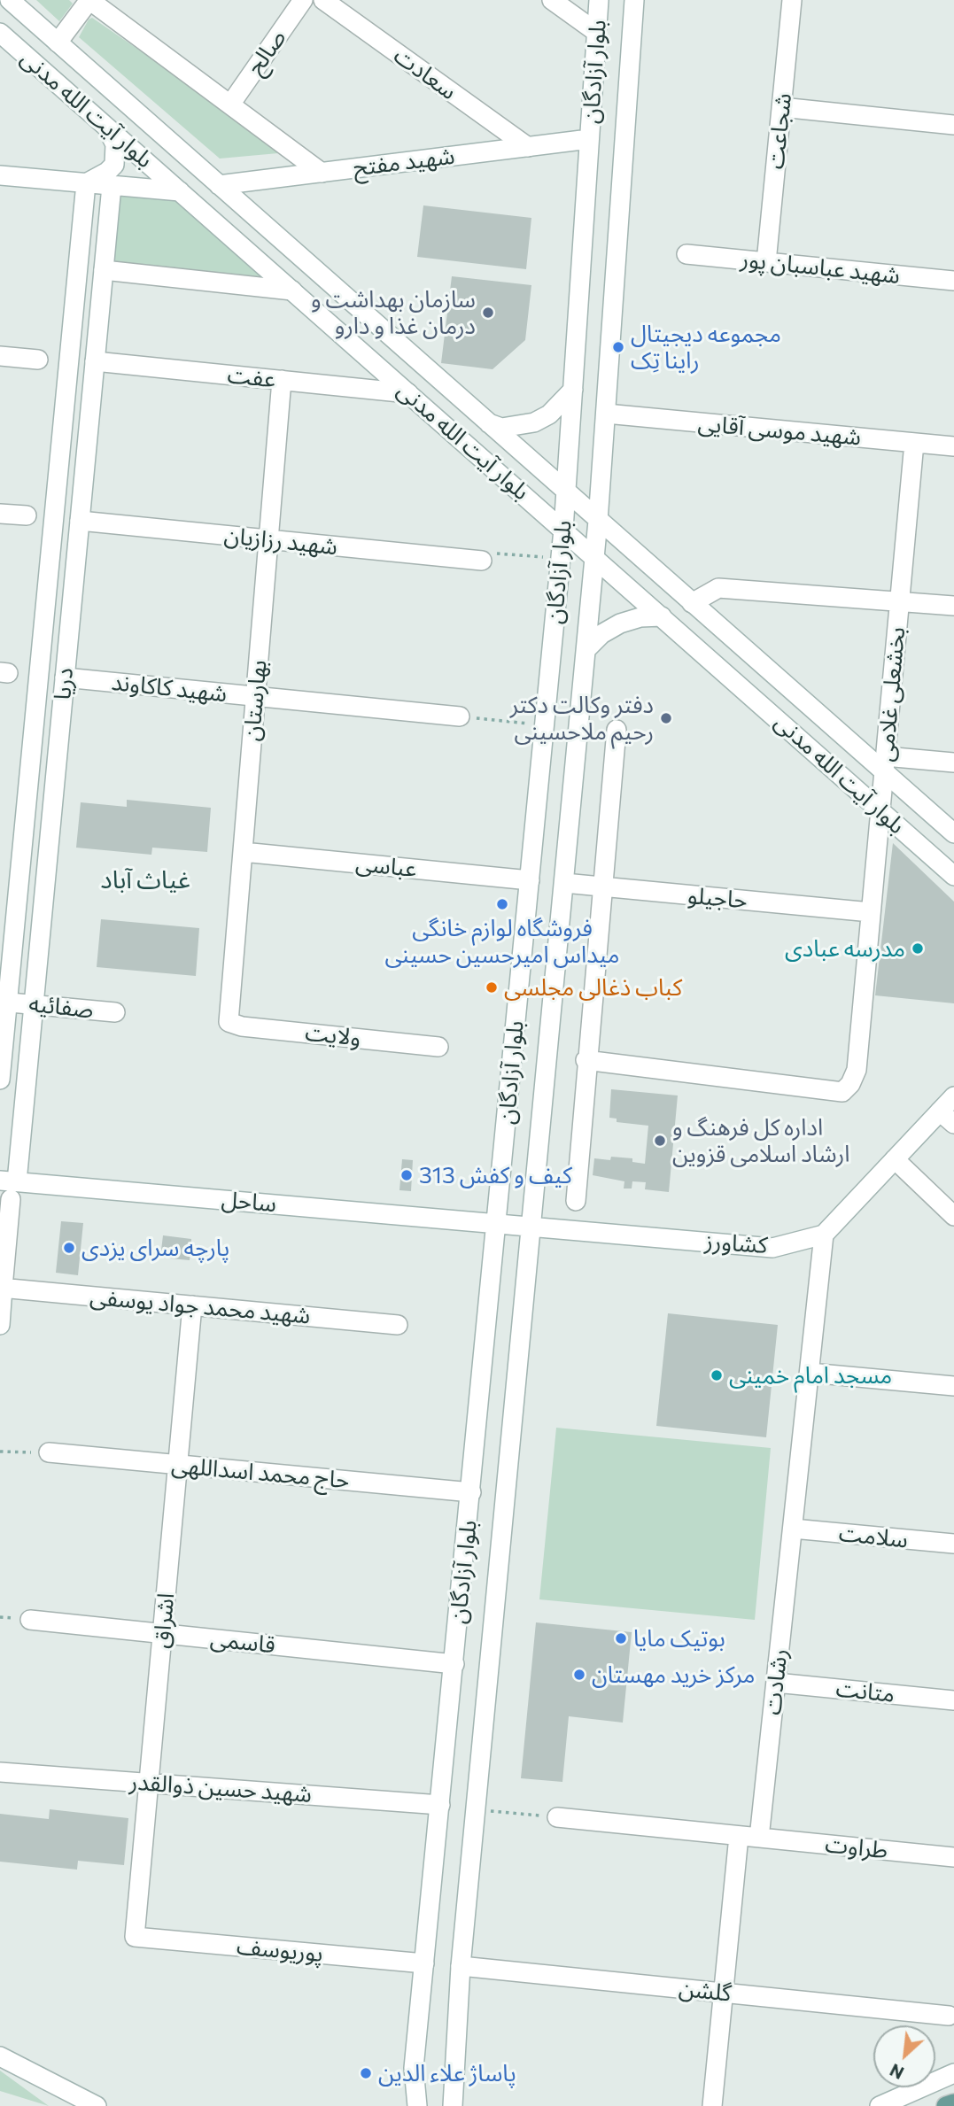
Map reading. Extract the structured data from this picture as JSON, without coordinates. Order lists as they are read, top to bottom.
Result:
{
  "streets": {
    "street": [
      "صالح",
      "بلوار آزادگان",
      "سعادت",
      "بلوار آیت الله مدنی",
      "شجاعت",
      "شهید مفتح",
      "شهید عباسبان پور",
      "عفت",
      "شهید موسی آقایی",
      "شهید رزازیان",
      "دریا",
      "شهید کاکاوند",
      "بخشعلی غلامی",
      "بهارستان",
      "عباسی",
      "حاجیلو",
      "صفائیه",
      "ولایت",
      "ساحل",
      "کشاورز",
      "شهید محمد جواد یوسفی",
      "حاج محمد اسداللهی",
      "سلامت",
      "اشراق",
      "قاسمی",
      "رشادت",
      "متانت",
      "شهید حسین ذوالقدر",
      "طراوت",
      "پوریوسف",
      "گلشن"
    ]
  },
  "crossings": [
    ["بلوار آزادگان", "بلوار آیت الله مدنی"],
    ["بلوار آزادگان", "شهید مفتح"],
    ["بلوار آزادگان", "شهید موسی آقایی"],
    ["بلوار آزادگان", "عباسی"],
    ["بلوار آزادگان", "حاجیلو"],
    ["بلوار آزادگان", "ساحل"],
    ["بلوار آزادگان", "کشاورز"],
    ["بلوار آزادگان", "حاج محمد اسداللهی"],
    ["بلوار آزادگان", "قاسمی"],
    ["بلوار آزادگان", "شهید حسین ذوالقدر"],
    ["بلوار آزادگان", "پوریوسف"],
    ["بلوار آزادگان", "گلشن"],
    ["سعادت", "شهید مفتح"],
    ["بلوار آیت الله مدنی", "شهید مفتح"],
    ["بلوار آیت الله مدنی", "عفت"],
    ["بلوار آیت الله مدنی", "بخشعلی غلامی"],
    ["شجاعت", "شهید عباسبان پور"],
    ["عفت", "دریا"],
    ["عفت", "بهارستان"],
    ["شهید موسی آقایی", "بخشعلی غلامی"],
    ["شهید رزازیان", "دریا"],
    ["شهید رزازیان", "بهارستان"],
    ["دریا", "شهید کاکاوند"],
    ["دریا", "صفائیه"],
    ["دریا", "ساحل"],
    ["دریا", "شهید محمد جواد یوسفی"],
    ["شهید کاکاوند", "بهارستان"],
    ["بخشعلی غلامی", "حاجیلو"],
    ["بهارستان", "عباسی"],
    ["بهارستان", "ولایت"],
    ["ساحل", "کشاورز"],
    ["کشاورز", "رشادت"],
    ["شهید محمد جواد یوسفی", "اشراق"],
    ["حاج محمد اسداللهی", "اشراق"],
    ["سلامت", "رشادت"],
    ["اشراق", "قاسمی"],
    ["اشراق", "شهید حسین ذوالقدر"],
    ["اشراق", "پوریوسف"],
    ["رشادت", "متانت"],
    ["رشادت", "طراوت"]
  ],
  "districts": ["غیاث آباد"],
  "places": [
    "سازمان بهداشت و درمان غذا و دارو",
    "مجموعه دیجیتال راینا تِک",
    "دفتر وکالت دکتر رحیم ملاحسینی",
    "فروشگاه لوازم خانگی میداس امیرحسین حسینی",
    "مدرسه عبادی",
    "کباب ذغالی مجلسی",
    "اداره کل فرهنگ و ارشاد اسلامی قزوین",
    "کیف و کفش 313",
    "پارچه سرای یزدی",
    "مسجد امام خمینی",
    "بوتیک مایا",
    "مرکز خرید مهستان",
    "پاساژ علاء الدین"
  ],
  "north": "bottom left"
}
